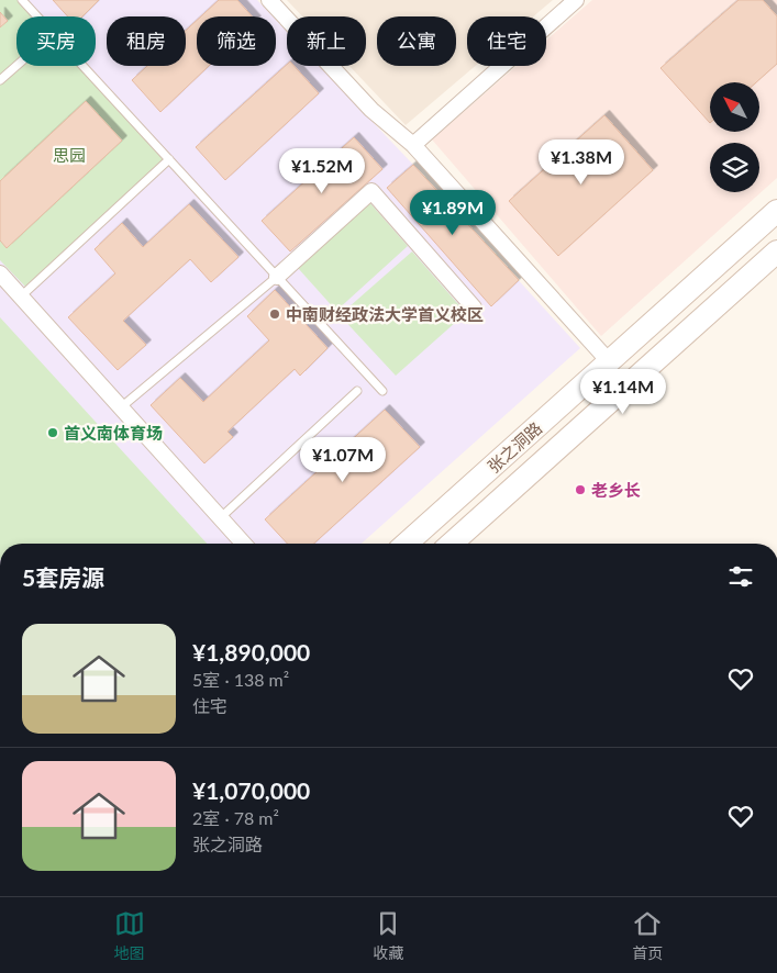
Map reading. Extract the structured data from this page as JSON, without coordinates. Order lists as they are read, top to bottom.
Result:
{
  "streets": {
    "main road": ["张之洞路"]
  },
  "parks": ["思园"],
  "places": ["中南财经政法大学首义校区", "首义南体育场", "老乡长"],
  "north": "top left",
  "page": {
    "chip": [
      "买房",
      "租房",
      "筛选",
      "新上",
      "公寓",
      "住宅"
    ],
    "price": [
      "¥1.38M",
      "¥1.52M",
      "¥1.89M",
      "¥1.14M",
      "¥1.07M"
    ],
    "heading": "5套房源",
    "list": [
      {
        "name": "¥1,890,000",
        "note": "5室 · 138 m² · 住宅"
      },
      {
        "name": "¥1,070,000",
        "note": "2室 · 78 m² · 张之洞路"
      }
    ],
    "tabs": ["地图", "收藏", "首页"]
  }
}
